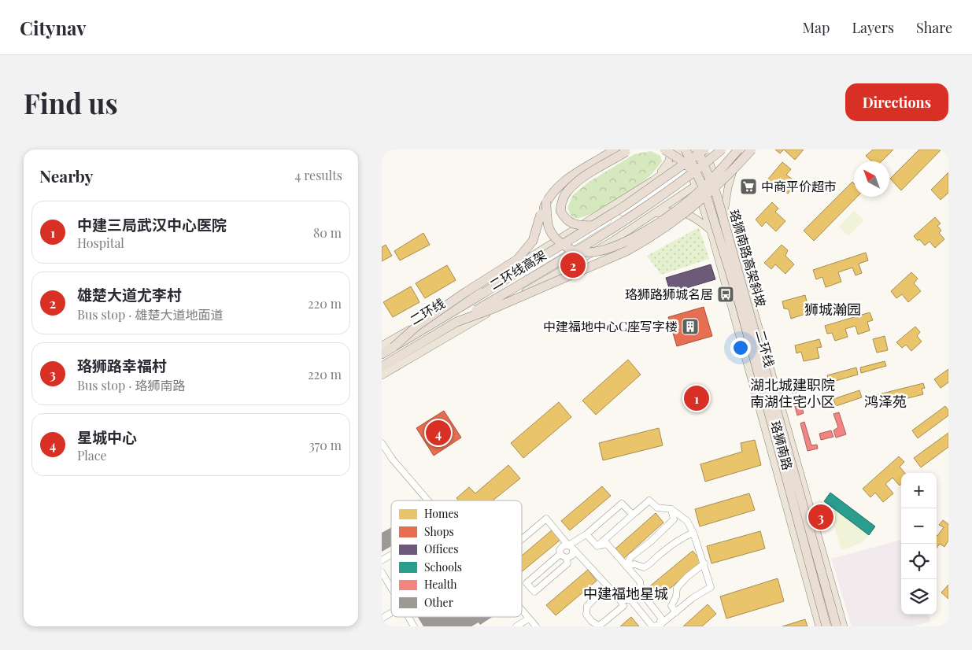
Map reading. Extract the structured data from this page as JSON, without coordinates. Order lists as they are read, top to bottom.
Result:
{
  "streets": {
    "highway": ["珞狮南路高架斜坡", "二环线高架", "二环线"],
    "main road": ["珞狮南路"]
  },
  "crossings": [
    ["二环线", "珞狮南路"]
  ],
  "districts": [
    "狮城瀚园",
    "湖北城建职院 南湖住宅小区",
    "鸿泽苑",
    "中建福地星城"
  ],
  "places": {
    "supermarket": ["中商平价超市"],
    "bus stop": ["珞狮路狮城名居"],
    "building": ["中建福地中心C座写字楼"]
  },
  "legend": [
    "Homes",
    "Shops",
    "Offices",
    "Schools",
    "Health",
    "Other"
  ],
  "north": "top left",
  "page": {
    "header": "Citynav",
    "nav": ["Map", "Layers", "Share"],
    "buttons": "Directions",
    "title": "Find us",
    "heading": ["Nearby", "4 results"],
    "list": [
      {
        "mark": "1",
        "name": "中建三局武汉中心医院",
        "note": "Hospital",
        "value": "80 m"
      },
      {
        "mark": "2",
        "name": "雄楚大道尤李村",
        "note": "Bus stop · 雄楚大道地面道",
        "value": "220 m"
      },
      {
        "mark": "3",
        "name": "珞狮路幸福村",
        "note": "Bus stop · 珞狮南路",
        "value": "220 m"
      },
      {
        "mark": "4",
        "name": "星城中心",
        "note": "Place",
        "value": "370 m"
      }
    ],
    "pins": [
      "2",
      "1",
      "4",
      "3"
    ],
    "map_buttons": ["+", "−"]
  }
}
